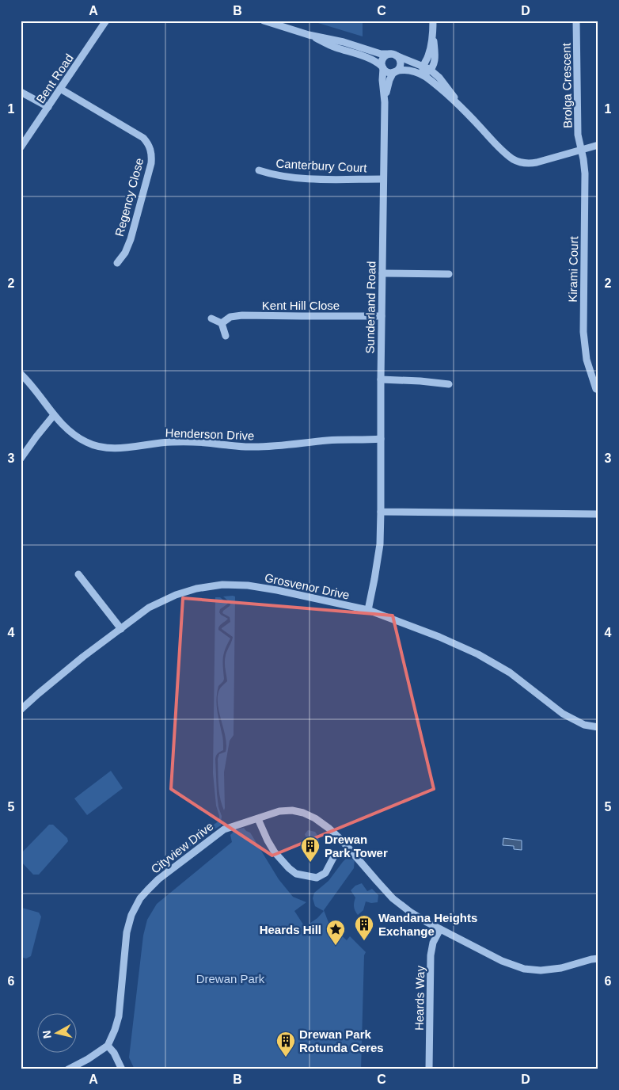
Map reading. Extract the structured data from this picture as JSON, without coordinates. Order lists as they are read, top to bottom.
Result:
{
  "streets": {
    "street": [
      "Bent Road",
      "Brolga Crescent",
      "Canterbury Court",
      "Regency Close",
      "Kirami Court",
      "Kent Hill Close",
      "Sunderland Road",
      "Henderson Drive",
      "Grosvenor Drive",
      "Cityview Drive",
      "Heards Way"
    ]
  },
  "crossings": [
    ["Bent Road", "Regency Close"],
    ["Brolga Crescent", "Kirami Court"],
    ["Canterbury Court", "Sunderland Road"],
    ["Kent Hill Close", "Sunderland Road"],
    ["Sunderland Road", "Henderson Drive"],
    ["Sunderland Road", "Grosvenor Drive"],
    ["Cityview Drive", "Heards Way"]
  ],
  "parks": ["Drewan Park"],
  "places": {
    "building": ["Drewan Park Tower", "Wandana Heights Exchange", "Drewan Park Rotunda Ceres"],
    "place": ["Heards Hill"]
  },
  "north": "left",
  "grid": {
    "columns": [
      "A",
      "B",
      "C",
      "D"
    ],
    "rows": [
      "1",
      "2",
      "3",
      "4",
      "5",
      "6"
    ]
  }
}
